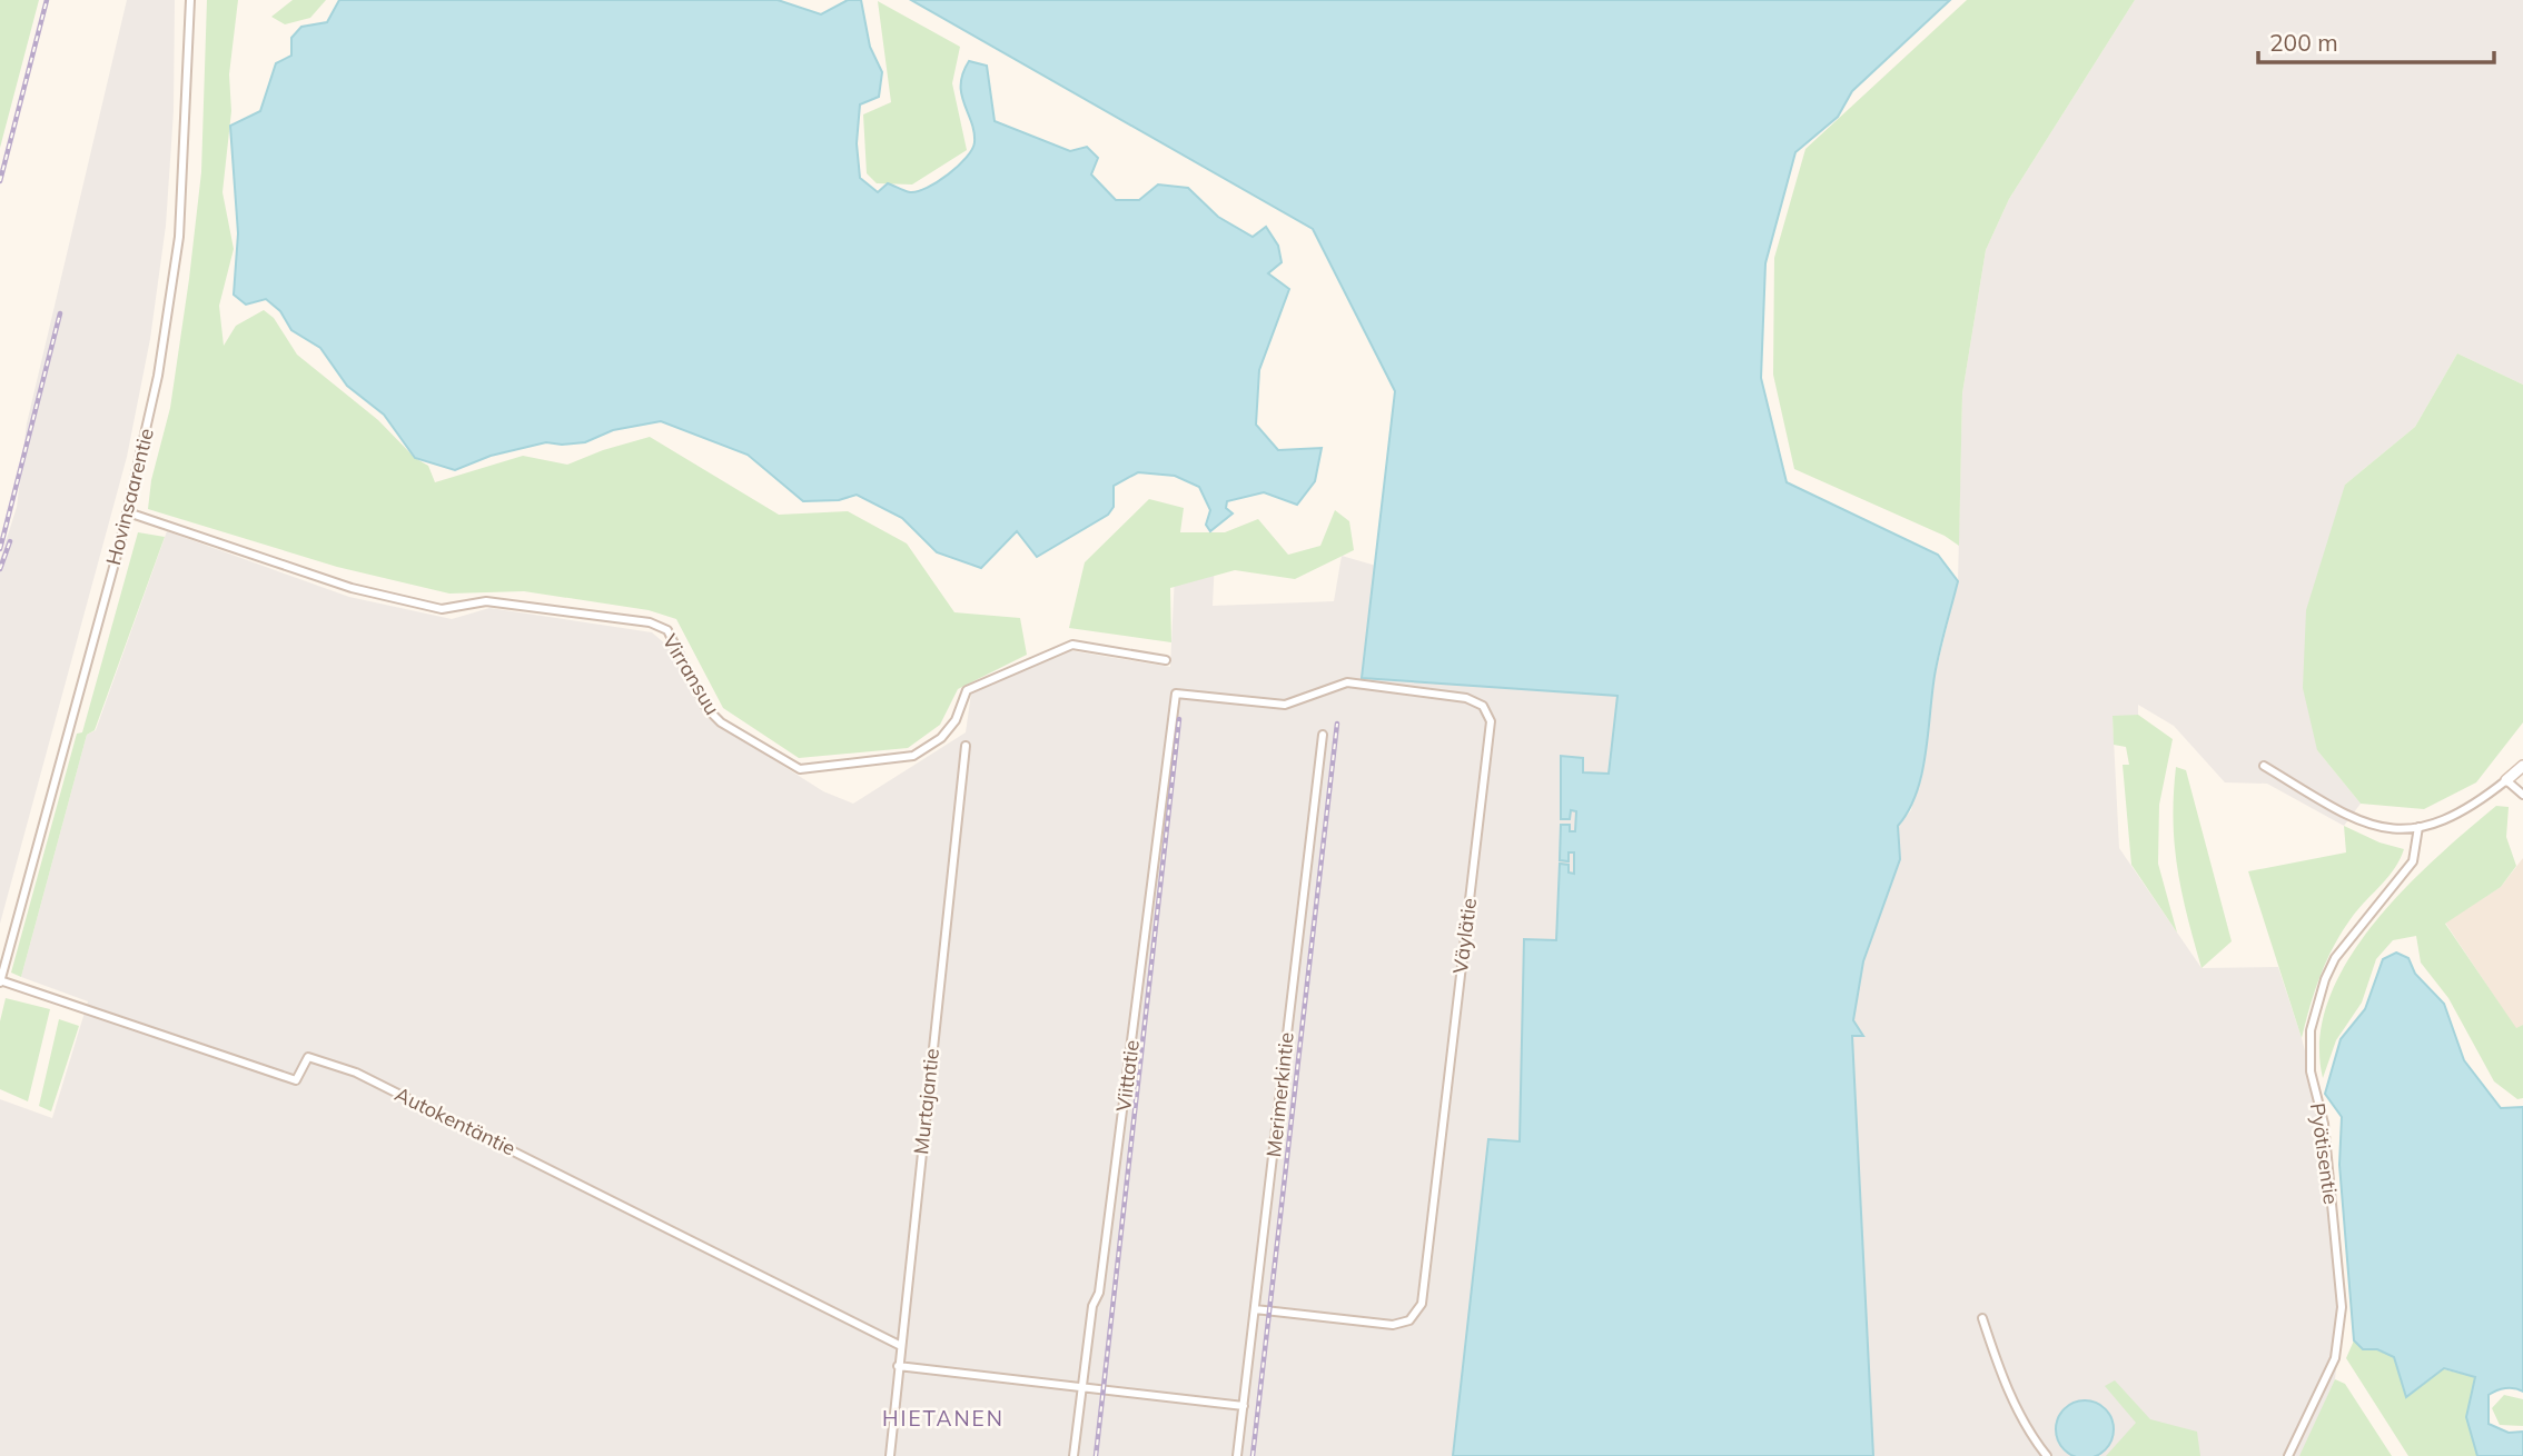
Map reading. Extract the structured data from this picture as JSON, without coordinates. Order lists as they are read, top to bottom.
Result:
{
  "streets": {
    "street": [
      "Hovinsaarentie",
      "Virransuu",
      "Väylätie",
      "Viittatie",
      "Merimerkintie",
      "Murtajantie",
      "Autokentäntie",
      "Pyötisentie"
    ]
  },
  "crossings": [
    ["Hovinsaarentie", "Virransuu"],
    ["Hovinsaarentie", "Autokentäntie"],
    ["Väylätie", "Viittatie"],
    ["Väylätie", "Merimerkintie"],
    ["Murtajantie", "Autokentäntie"]
  ],
  "districts": ["HIETANEN"],
  "scale_bar": "200 m"
}
